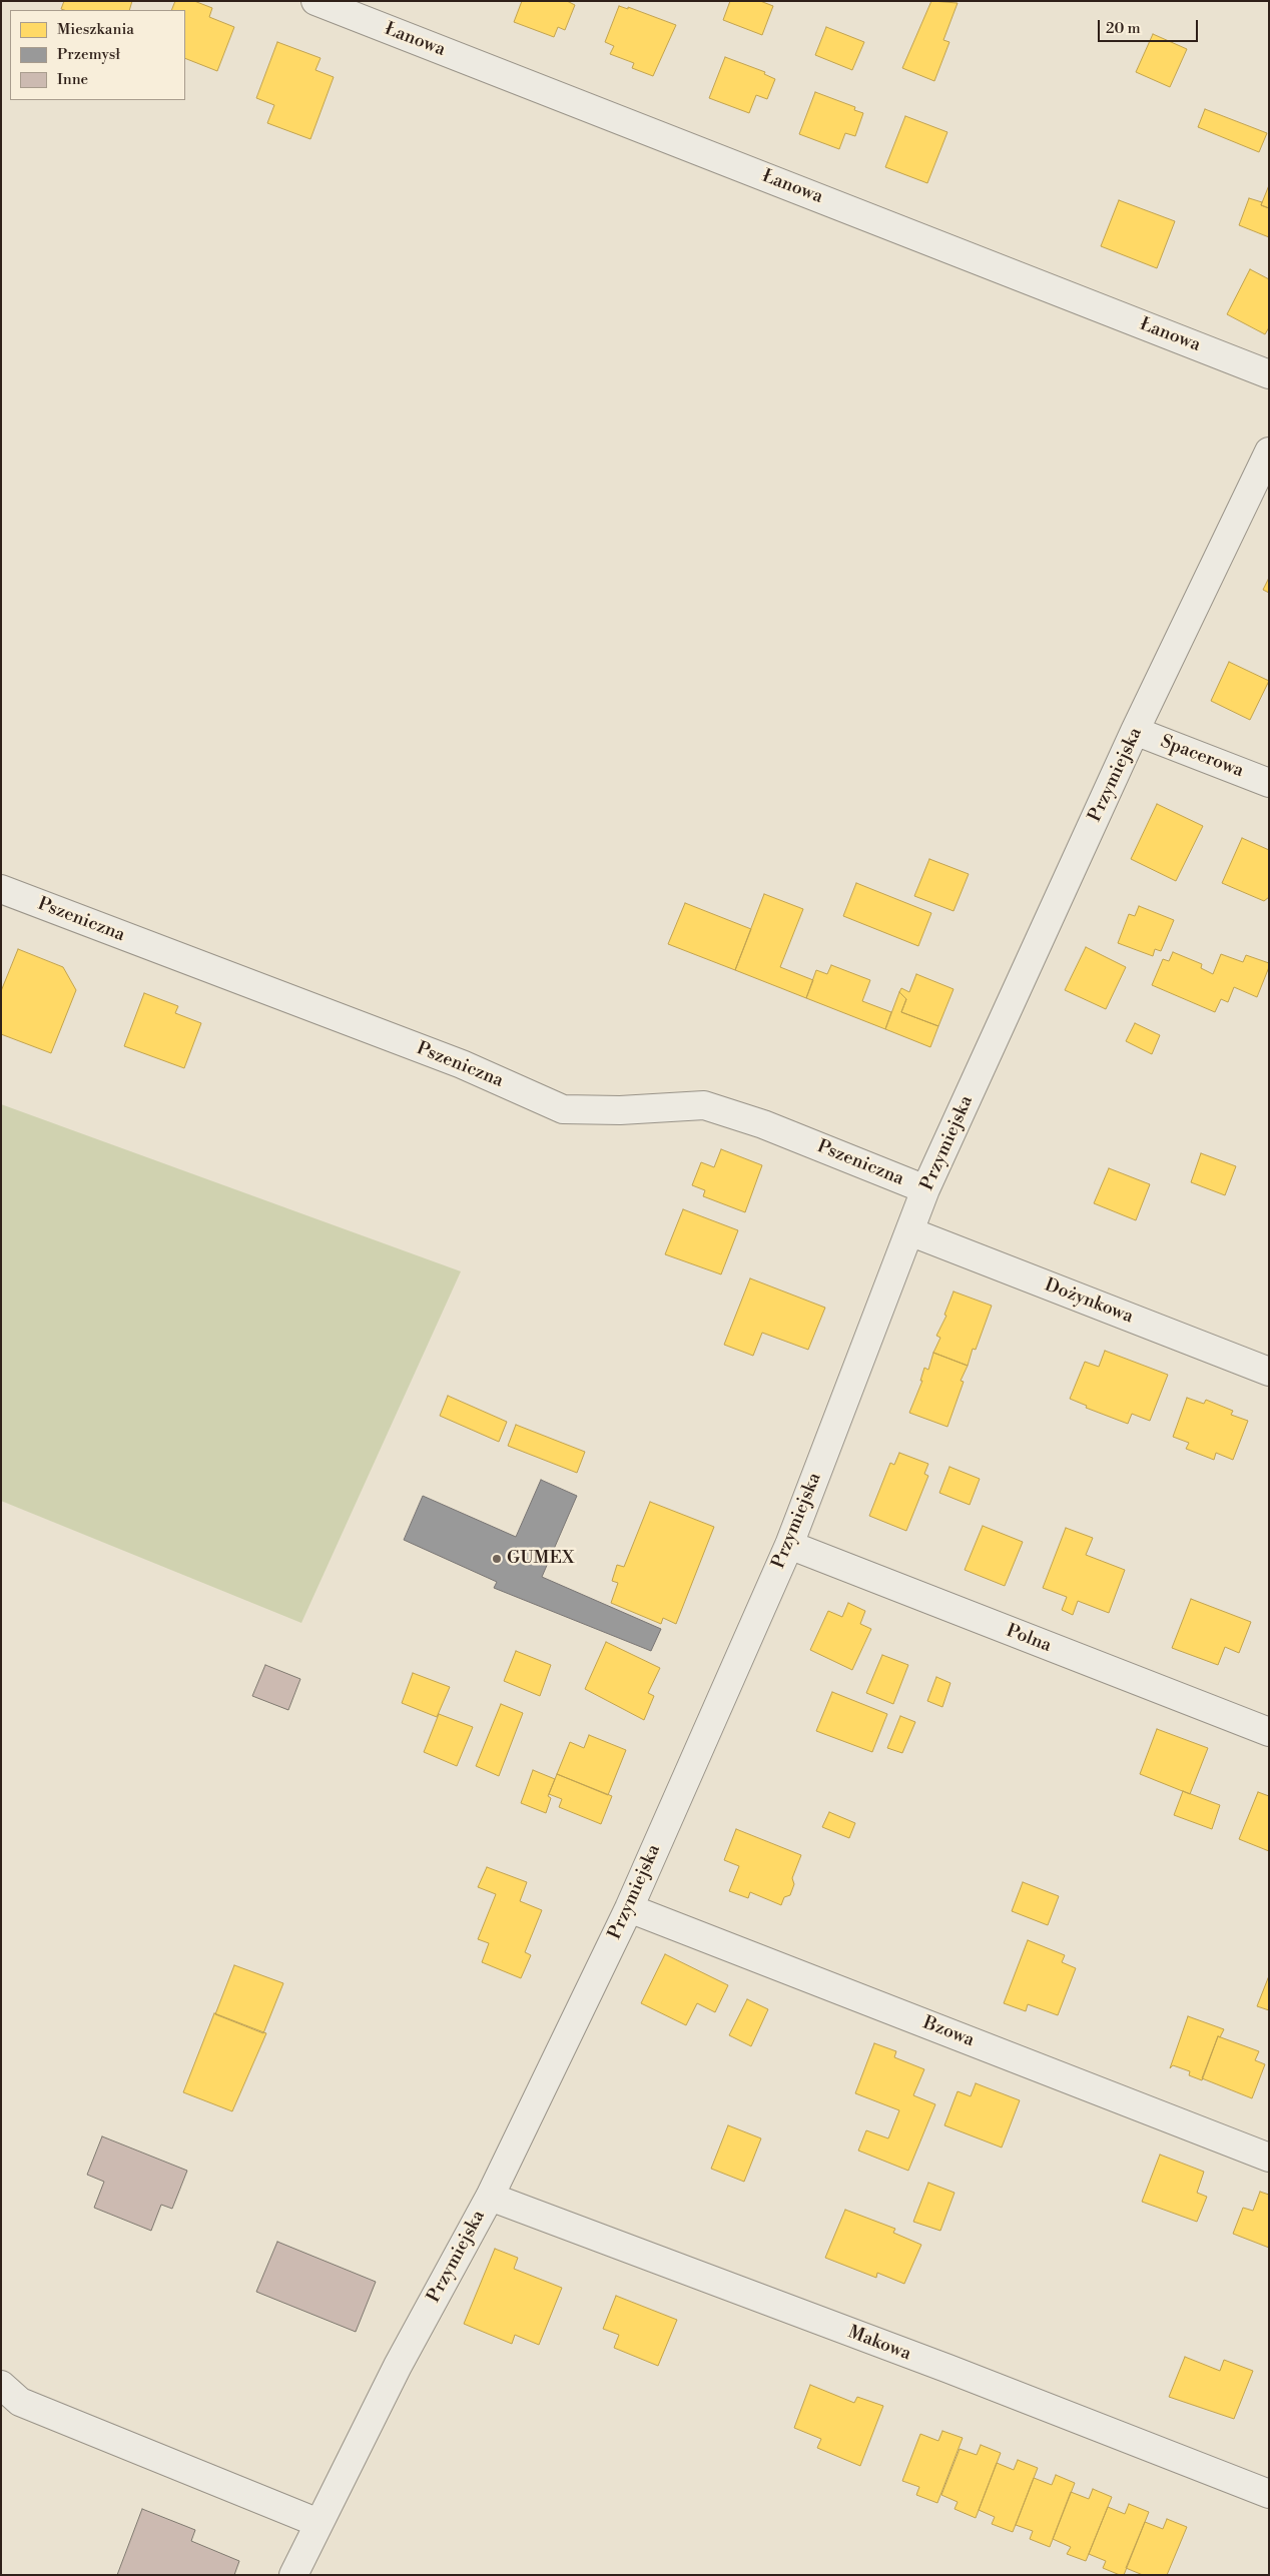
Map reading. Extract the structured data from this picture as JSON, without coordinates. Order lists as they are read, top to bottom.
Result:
{
  "streets": {
    "street": [
      "Łanowa",
      "Spacerowa",
      "Przymiejska",
      "Pszeniczna",
      "Dożynkowa",
      "Polna",
      "Bzowa",
      "Makowa"
    ]
  },
  "crossings": [
    ["Spacerowa", "Przymiejska"],
    ["Przymiejska", "Pszeniczna"],
    ["Przymiejska", "Dożynkowa"],
    ["Przymiejska", "Polna"],
    ["Przymiejska", "Bzowa"],
    ["Przymiejska", "Makowa"]
  ],
  "places": ["GUMEX"],
  "legend": ["Mieszkania", "Przemysł", "Inne"],
  "scale_bar": "20 m"
}
